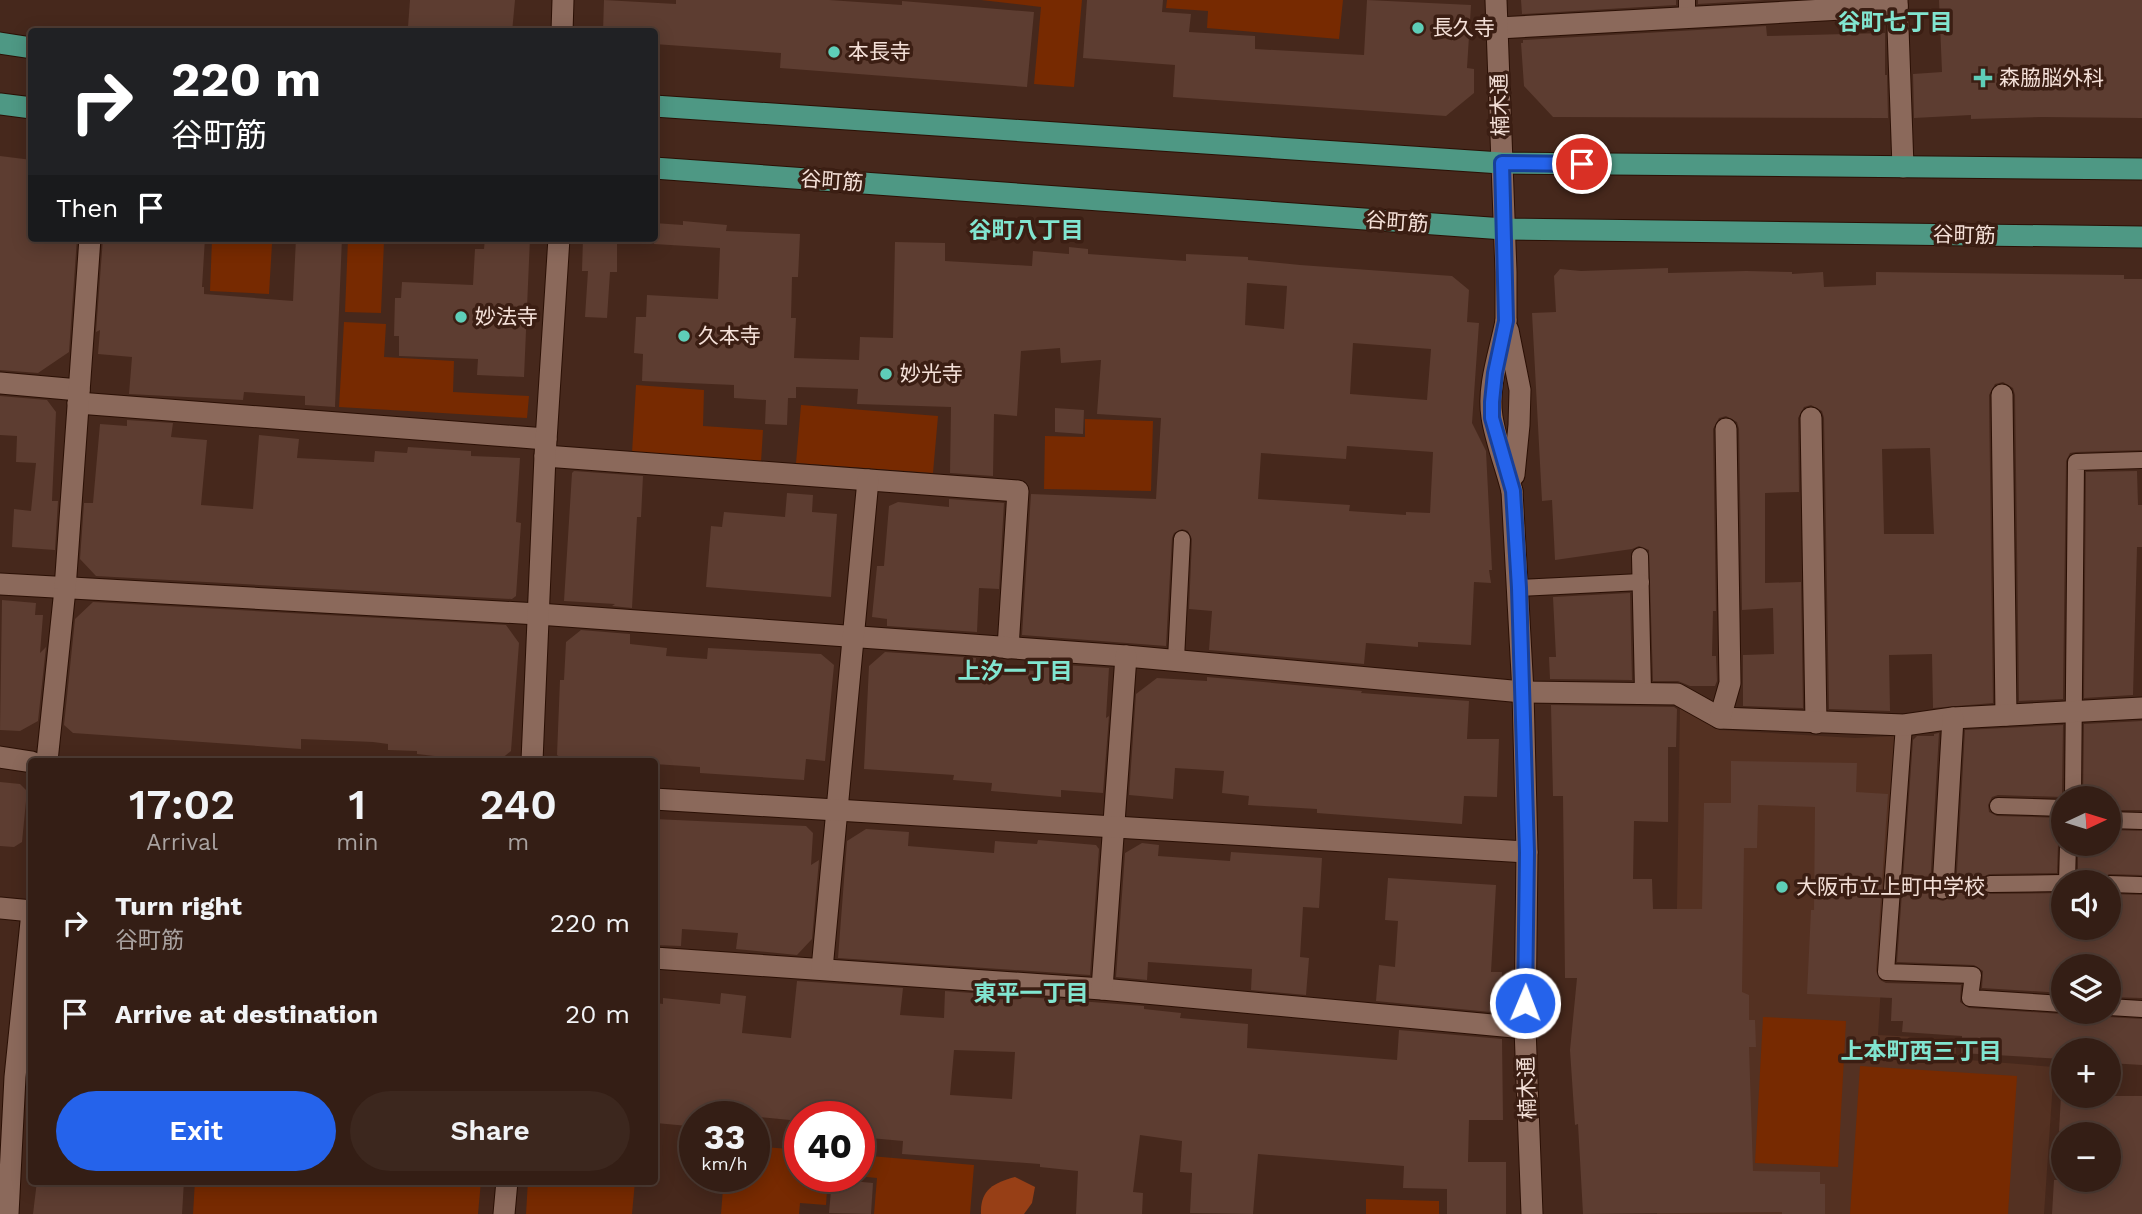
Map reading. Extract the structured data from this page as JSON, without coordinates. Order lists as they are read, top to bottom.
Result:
{
  "streets": {
    "main road": ["谷町筋"],
    "street": ["楠木通"]
  },
  "crossings": [
    ["楠木通", "谷町筋"]
  ],
  "districts": [
    "谷町七丁目",
    "谷町八丁目",
    "上汐一丁目",
    "東平一丁目",
    "上本町西三丁目"
  ],
  "places": {
    "other": [
      "長久寺",
      "本長寺",
      "妙法寺",
      "久本寺",
      "妙光寺",
      "大阪市立上町中学校"
    ],
    "health": ["森脇脳外科"]
  },
  "north": "right",
  "page": {
    "turn": ["220 m", "谷町筋"],
    "then": "Then",
    "eta": [
      "17:02",
      "Arrival",
      "1",
      "min",
      "240",
      "m"
    ],
    "map_buttons": ["+", "−"],
    "list": [
      {
        "name": "Turn right",
        "note": "谷町筋",
        "value": "220 m"
      },
      {
        "name": "Arrive at destination",
        "value": "20 m"
      }
    ],
    "buttons": ["Exit", "Share"],
    "speed": "33 km/h",
    "limit": "40"
  }
}
